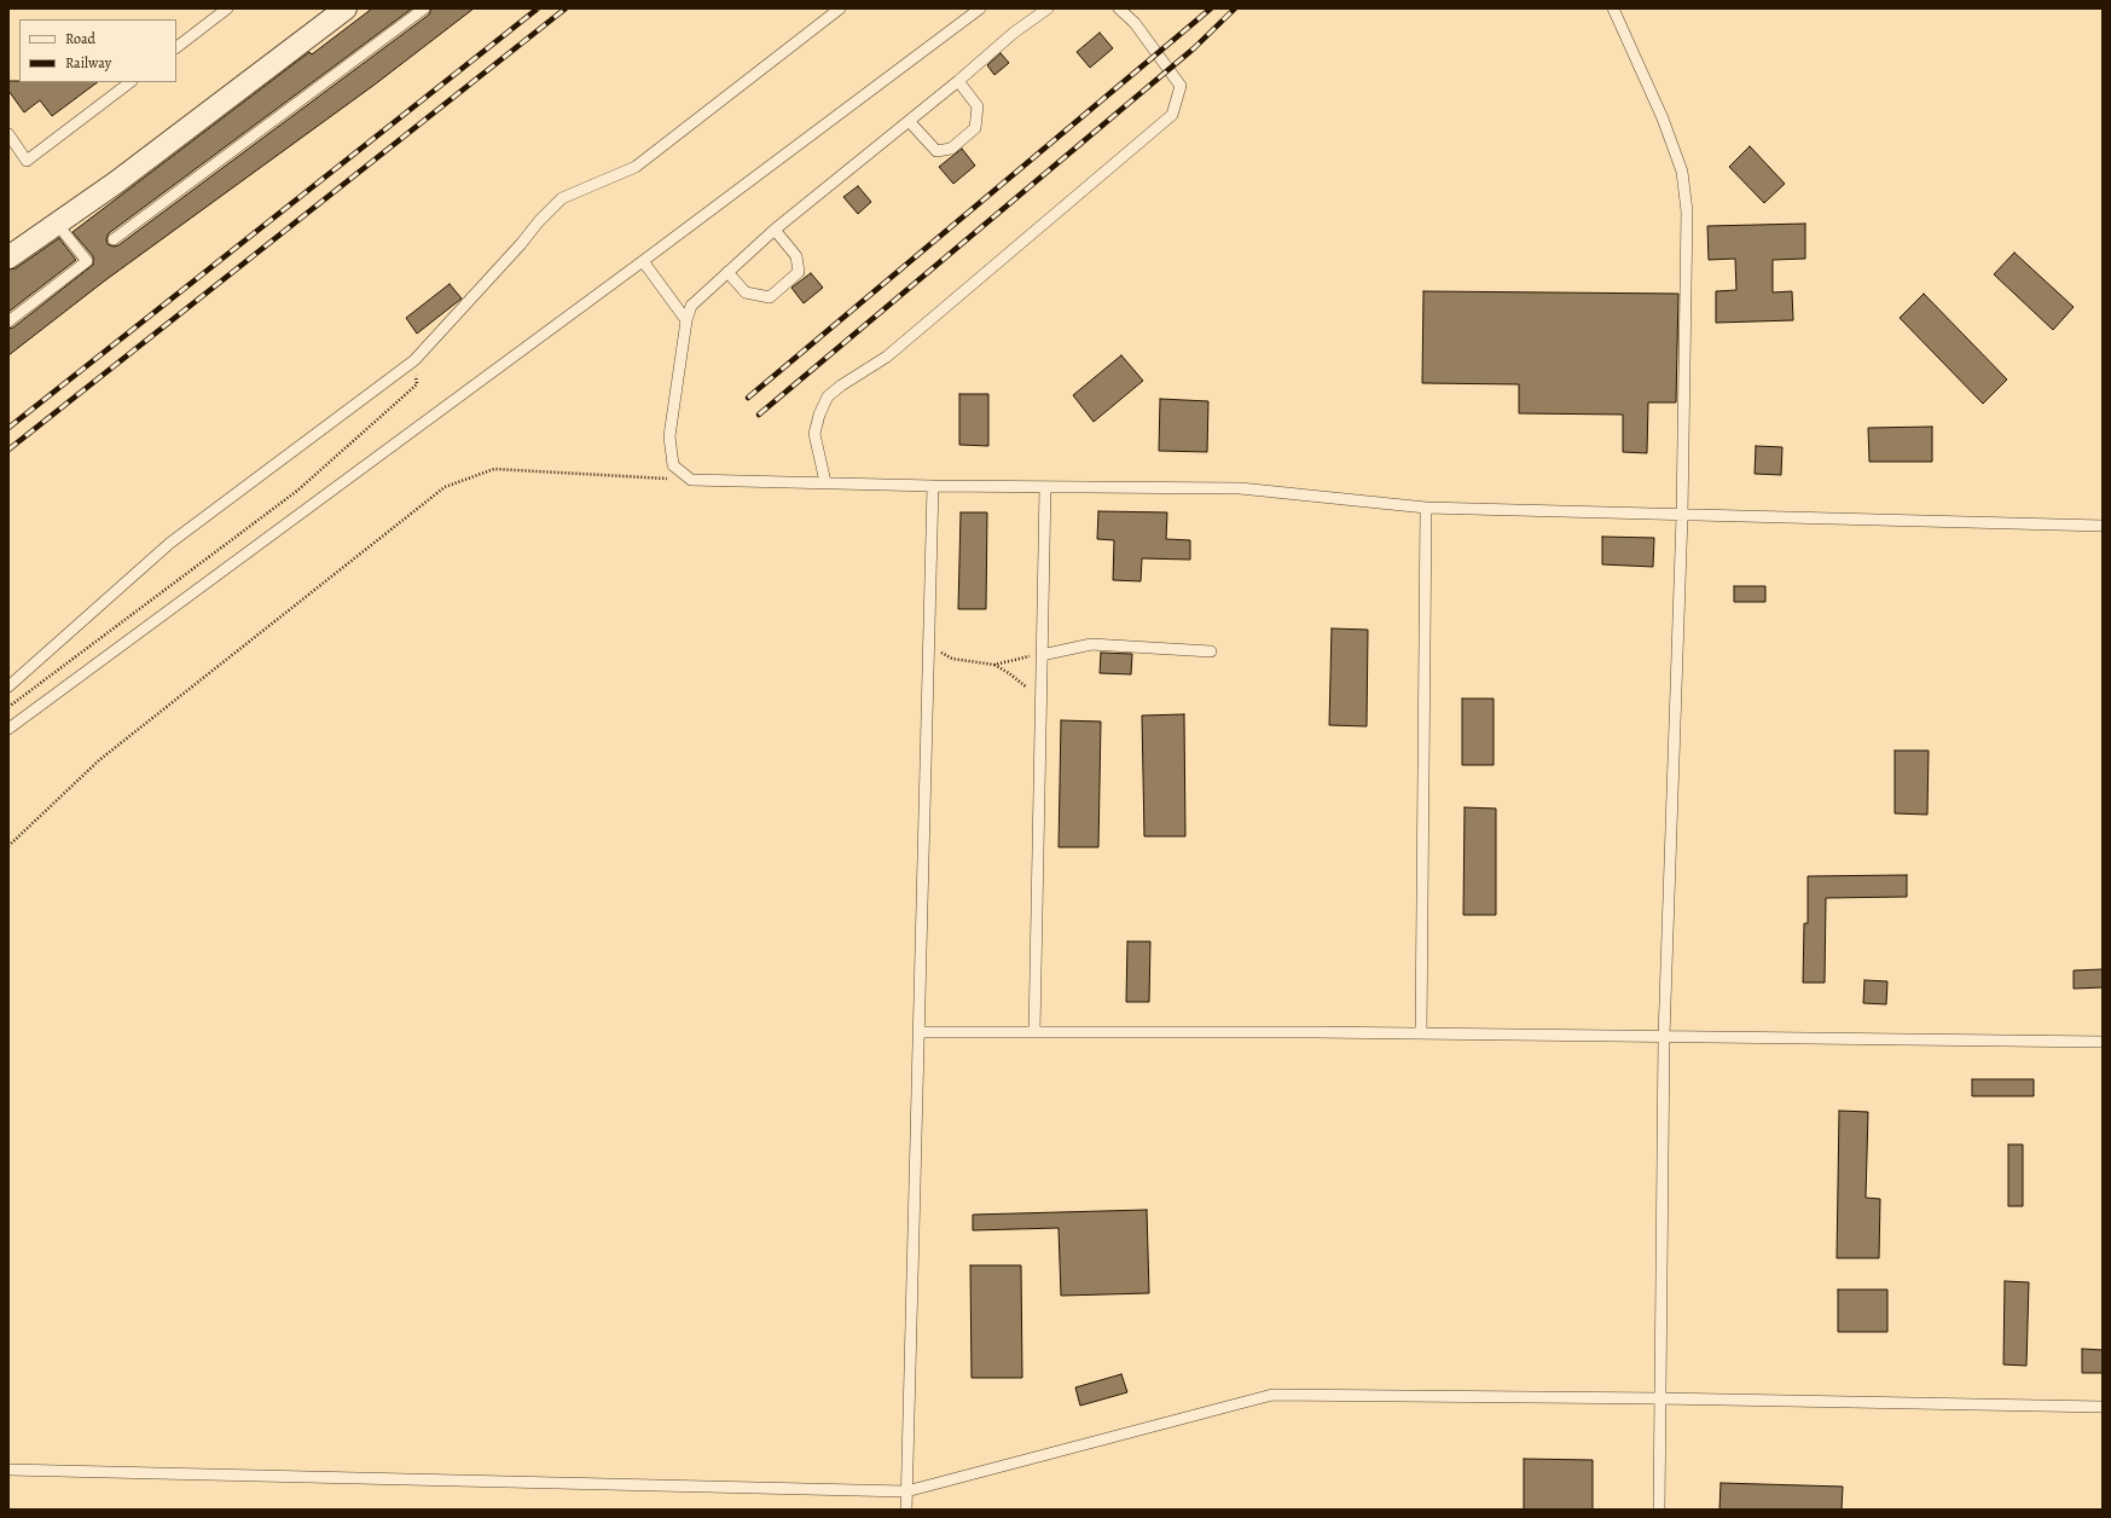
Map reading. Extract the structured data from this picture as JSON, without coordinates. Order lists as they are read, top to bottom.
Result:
{
  "legend": ["Road", "Railway"]
}
